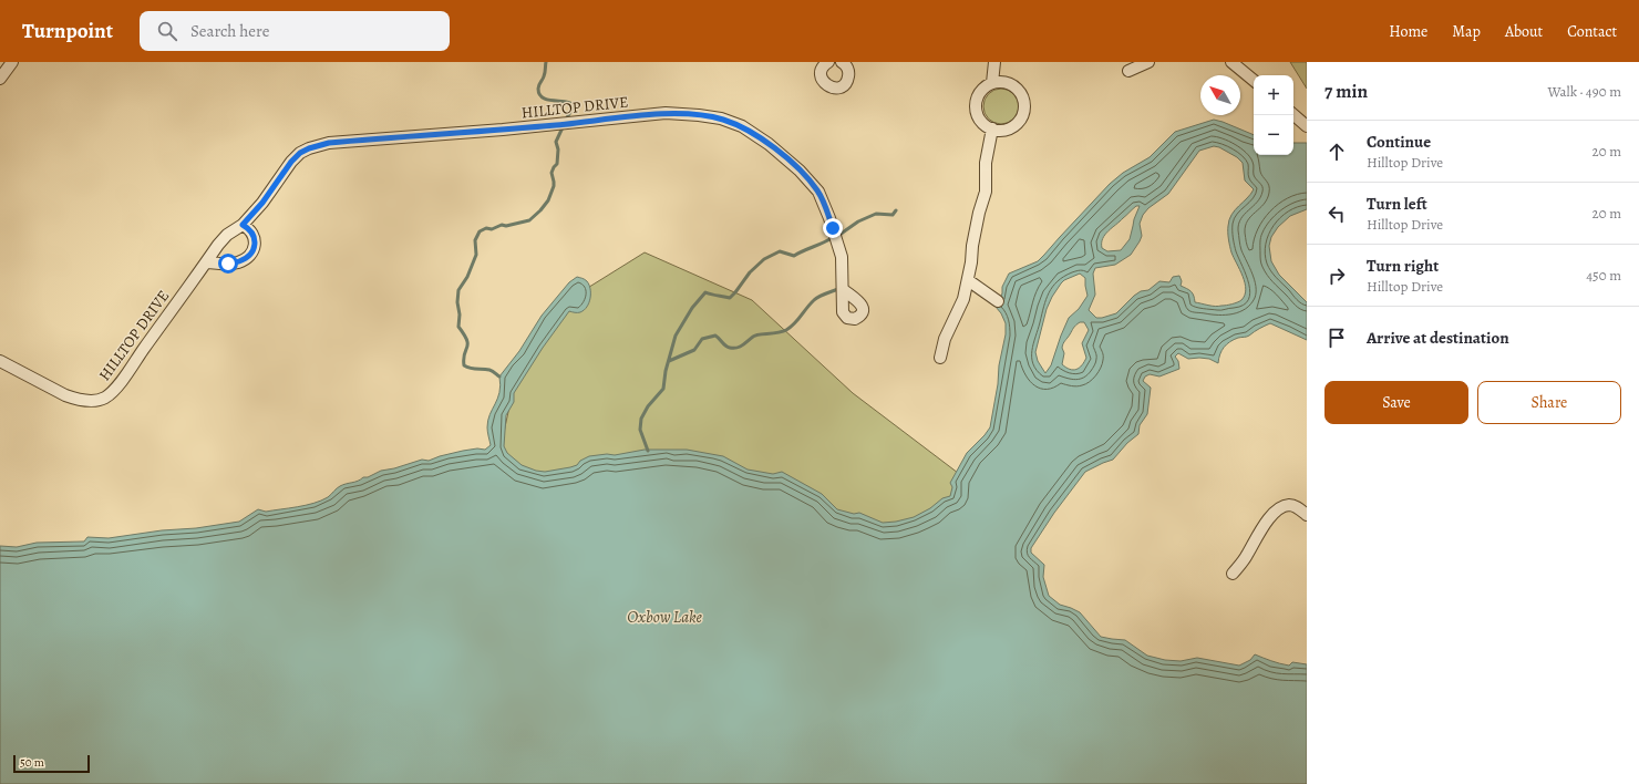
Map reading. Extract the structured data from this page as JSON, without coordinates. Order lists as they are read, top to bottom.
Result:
{
  "streets": {
    "street": ["HILLTOP DRIVE"]
  },
  "water": ["Oxbow Lake"],
  "scale_bar": "50 m",
  "north": "top left",
  "page": {
    "header": "Turnpoint",
    "search": "Search here",
    "nav": [
      "Home",
      "Map",
      "About",
      "Contact"
    ],
    "heading": ["7 min", "Walk · 490 m"],
    "map_buttons": ["+", "−"],
    "list": [
      ["Continue", "Hilltop Drive", "20 m"],
      ["Turn left", "Hilltop Drive", "20 m"],
      ["Turn right", "Hilltop Drive", "450 m"],
      "Arrive at destination"
    ],
    "buttons": ["Save", "Share"],
    "scale": "50 m"
  }
}
